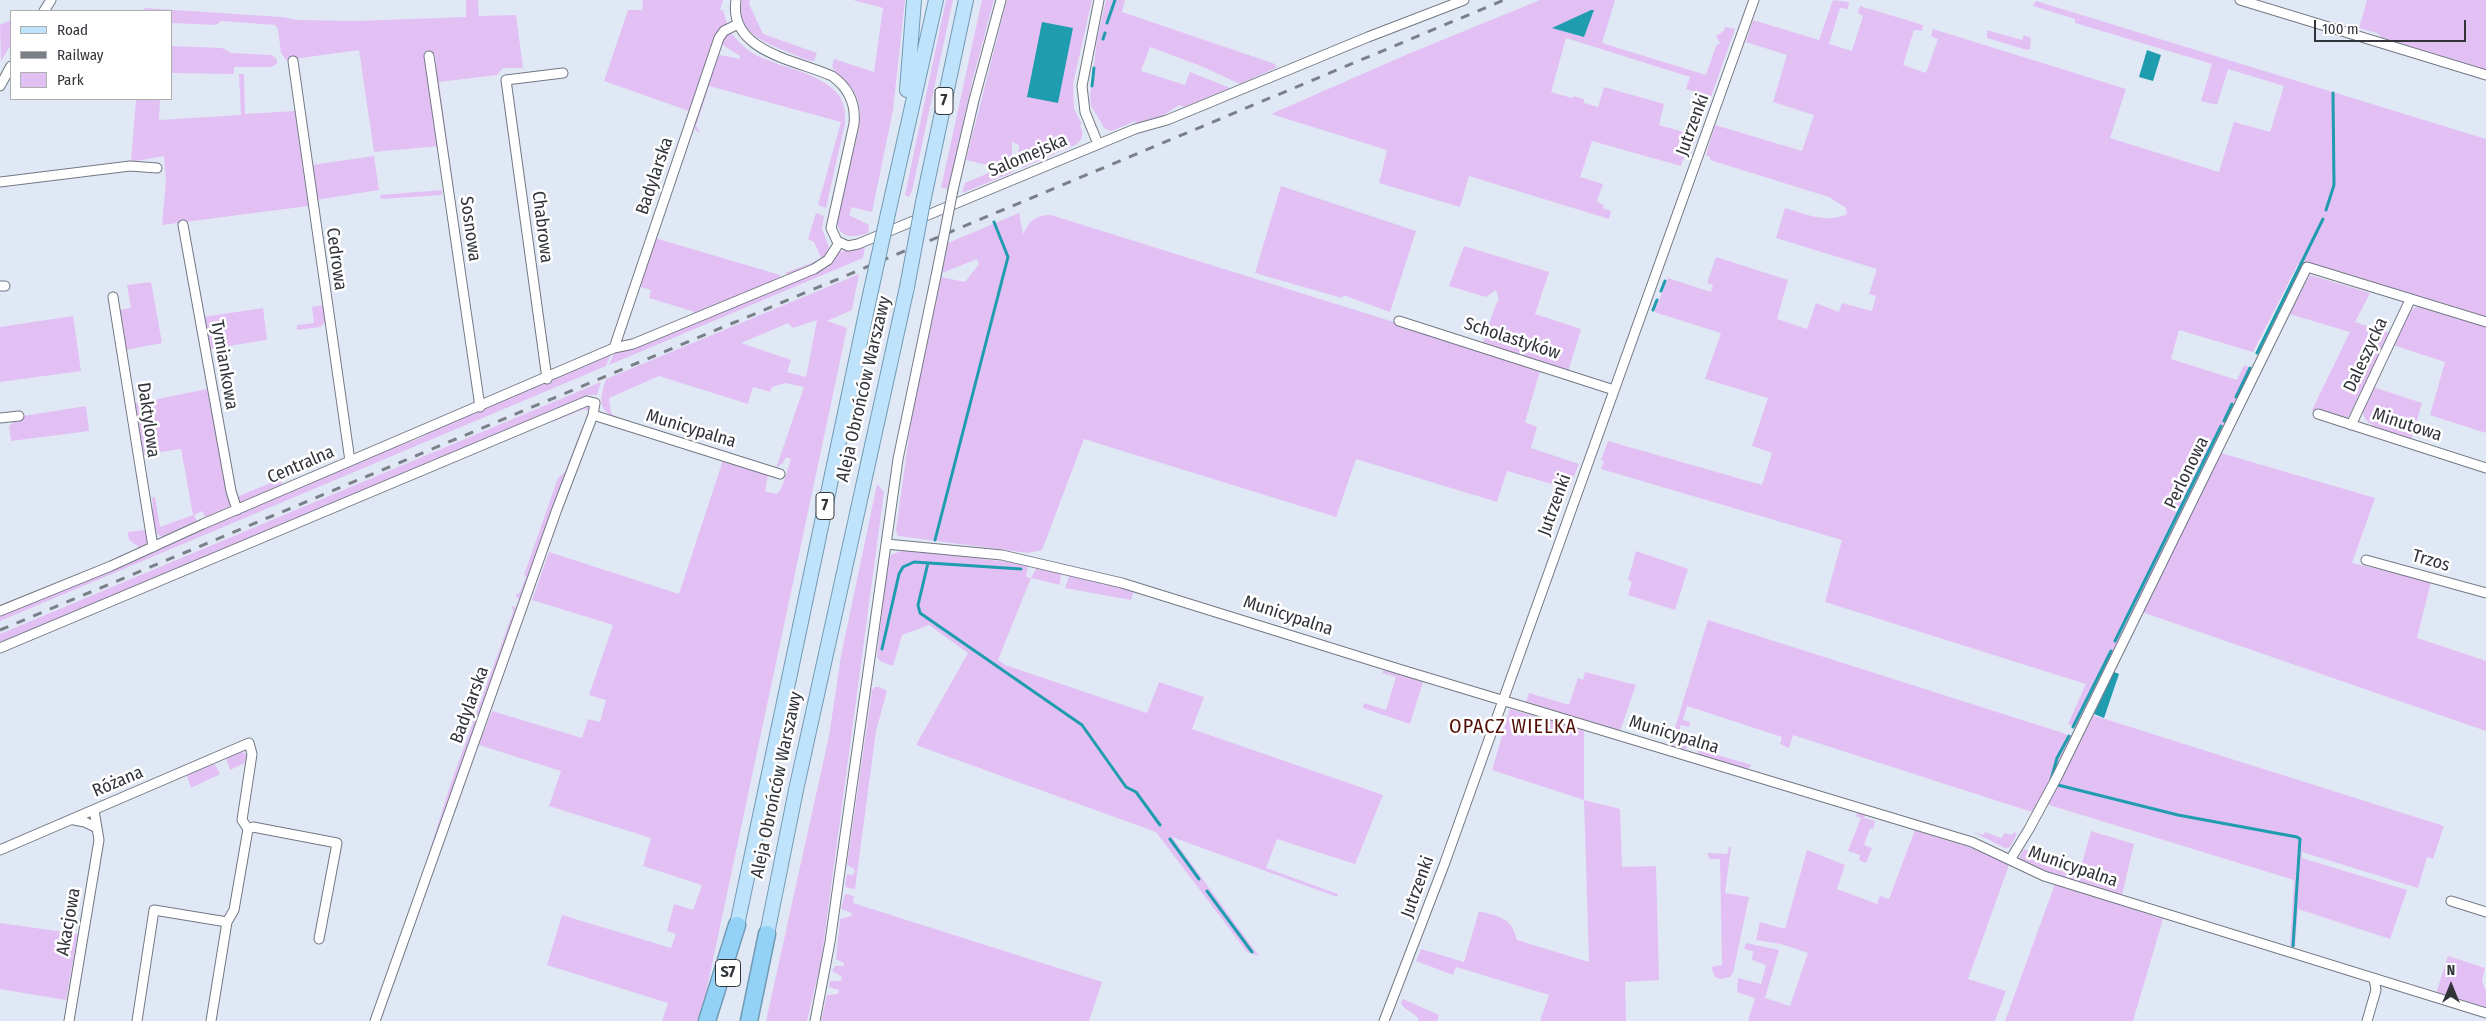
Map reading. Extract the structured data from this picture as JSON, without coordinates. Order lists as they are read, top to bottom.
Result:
{
  "streets": {
    "highway": ["Aleja Obrońców Warszawy", "S7"],
    "main road": ["7"],
    "street": [
      "Jutrzenki",
      "Salomejska",
      "Badylarska",
      "Chabrowa",
      "Sosnowa",
      "Cedrowa",
      "Scholastyków",
      "Daleszycka",
      "Tymiankowa",
      "Daktylowa",
      "Minutowa",
      "Municypalna",
      "Centralna",
      "Perlonowa",
      "Trzos",
      "Różana",
      "Akacjowa"
    ]
  },
  "crossings": [
    ["Jutrzenki", "Scholastyków"],
    ["Jutrzenki", "Municypalna"],
    ["Badylarska", "Municypalna"],
    ["Badylarska", "Centralna"],
    ["Chabrowa", "Centralna"],
    ["Sosnowa", "Centralna"],
    ["Cedrowa", "Centralna"],
    ["Daleszycka", "Minutowa"],
    ["Daleszycka", "Perlonowa"],
    ["Tymiankowa", "Centralna"],
    ["Daktylowa", "Centralna"],
    ["Municypalna", "Perlonowa"],
    ["Różana", "Akacjowa"]
  ],
  "districts": ["OPACZ WIELKA"],
  "legend": ["Road", "Railway", "Park"],
  "scale_bar": "100 m",
  "north": "top"
}
